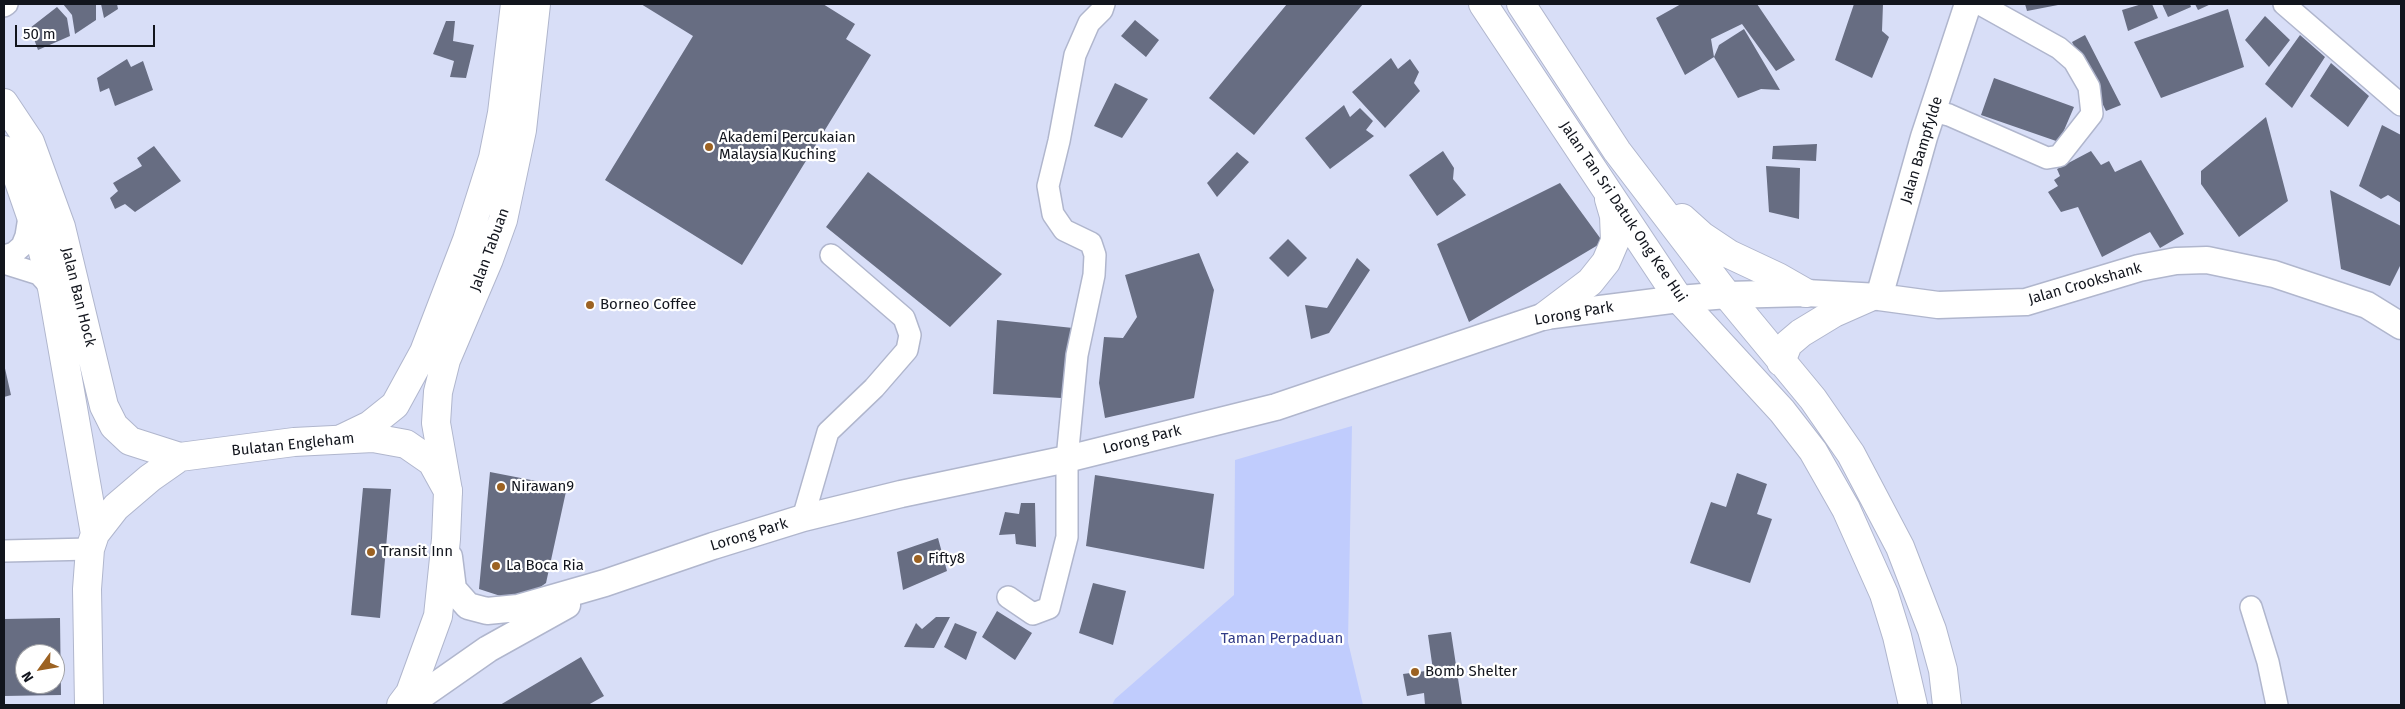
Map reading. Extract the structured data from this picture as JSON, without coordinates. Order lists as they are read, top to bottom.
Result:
{
  "streets": {
    "main road": [
      "Jalan Tan Sri Datuk Ong Kee Hui",
      "Jalan Tabuan",
      "Jalan Ban Hock",
      "Bulatan Engleham"
    ],
    "street": ["Jalan Bampfylde", "Jalan Crookshank", "Lorong Park"]
  },
  "crossings": [
    ["Jalan Bampfylde", "Jalan Crookshank"],
    ["Jalan Tan Sri Datuk Ong Kee Hui", "Jalan Crookshank"],
    ["Jalan Tan Sri Datuk Ong Kee Hui", "Lorong Park"],
    ["Jalan Tabuan", "Bulatan Engleham"],
    ["Jalan Crookshank", "Lorong Park"],
    ["Jalan Ban Hock", "Bulatan Engleham"]
  ],
  "parks": ["Taman Perpaduan"],
  "places": [
    "Akademi Percukaian Malaysia Kuching",
    "Borneo Coffee",
    "Nirawan9",
    "Transit Inn",
    "Fifty8",
    "La Boca Ria",
    "Bomb Shelter"
  ],
  "scale_bar": "50 m",
  "north": "bottom left"
}
